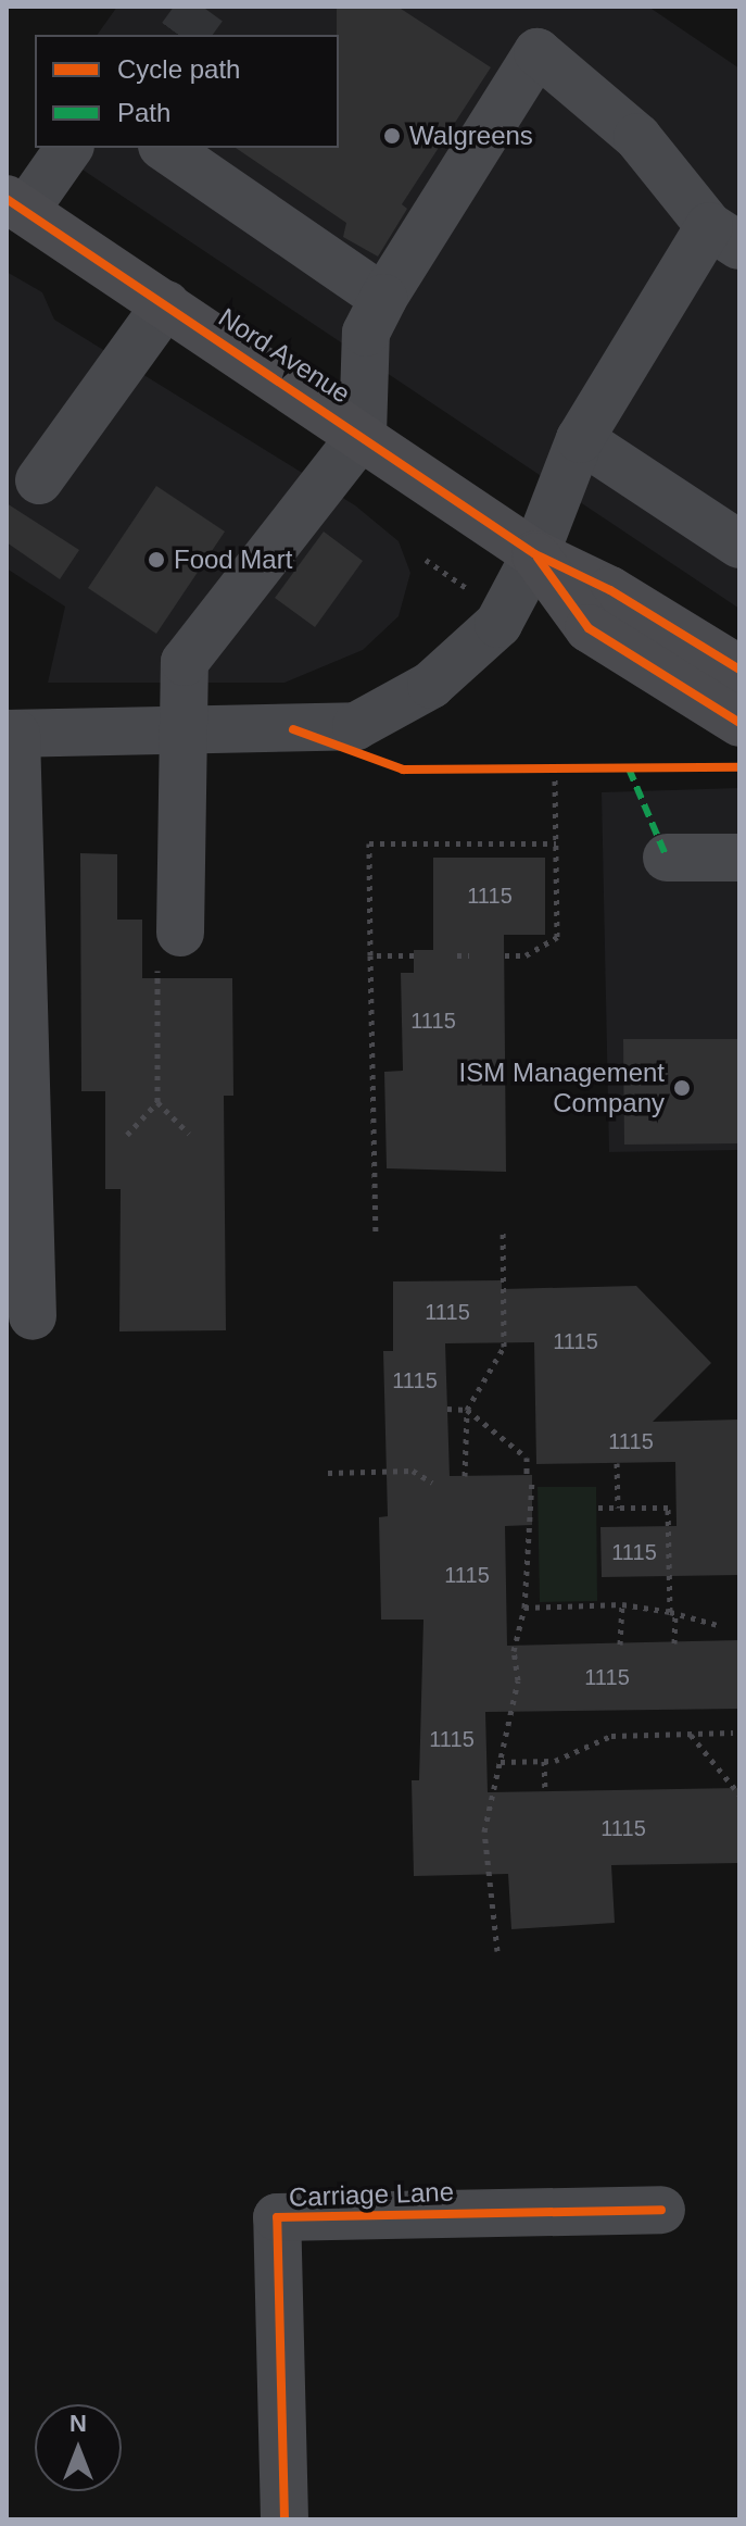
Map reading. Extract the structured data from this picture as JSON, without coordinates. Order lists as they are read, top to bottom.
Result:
{
  "streets": {
    "main road": ["Nord Avenue"],
    "street": ["Carriage Lane"]
  },
  "places": ["Walgreens", "Food Mart", "ISM Management Company"],
  "house_numbers": [
    "1115",
    "1115",
    "1115",
    "1115",
    "1115",
    "1115",
    "1115",
    "1115",
    "1115",
    "1115",
    "1115"
  ],
  "legend": ["Cycle path", "Path"],
  "north": "top"
}
